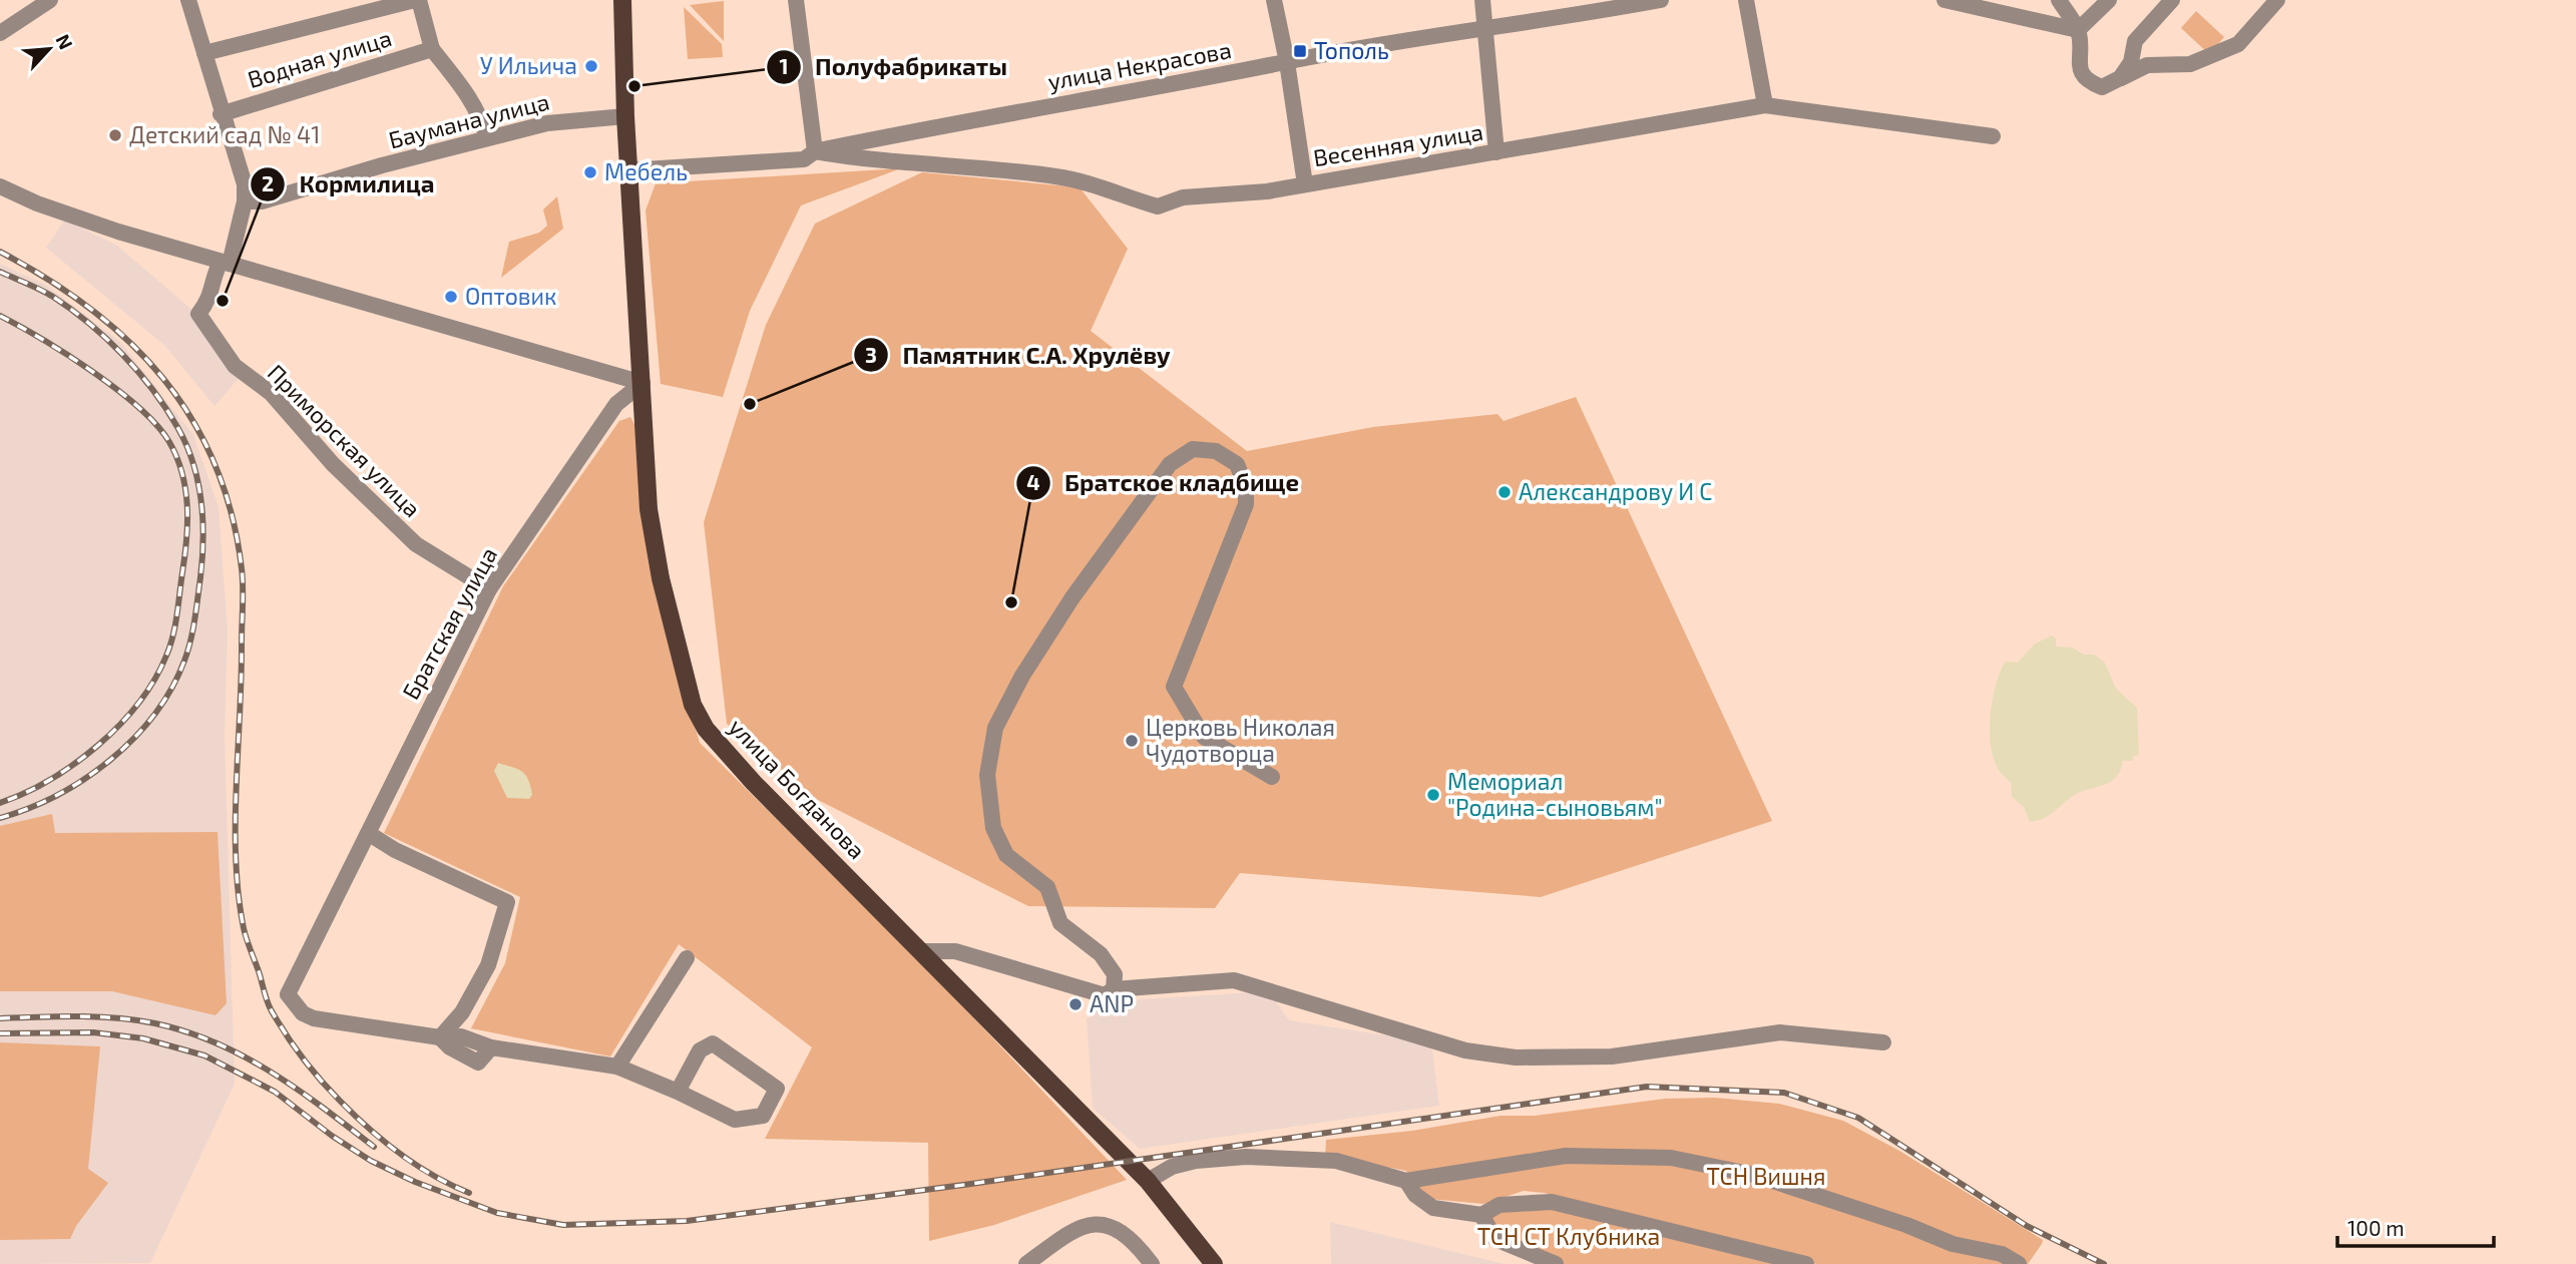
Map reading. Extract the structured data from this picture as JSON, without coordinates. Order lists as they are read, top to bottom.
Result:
{
  "streets": {
    "main road": ["улица Богданова"],
    "street": [
      "Водная улица",
      "улица Некрасова",
      "Баумана улица",
      "Весенняя улица",
      "Приморская улица",
      "Братская улица"
    ]
  },
  "crossings": [
    ["улица Некрасова", "Весенняя улица"],
    ["улица Некрасова", "улица Богданова"],
    ["Баумана улица", "улица Богданова"],
    ["Приморская улица", "Братская улица"],
    ["Братская улица", "улица Богданова"]
  ],
  "parks": ["ТСН Вишня", "ТСН СТ Клубника"],
  "places": {
    "transit": ["Тополь"],
    "other": [
      "У Ильича",
      "Полуфабрикаты",
      "Детский сад № 41",
      "Мебель",
      "Оптовик",
      "Кормилица",
      "Памятник С.А. Хрулёву",
      "Александрову И С",
      "Братское кладбище",
      "Церковь Николая Чудотворца",
      "Мемориал \"Родина-сыновьям\"",
      "ANP"
    ]
  },
  "scale_bar": "100 m",
  "north": "top right"
}
